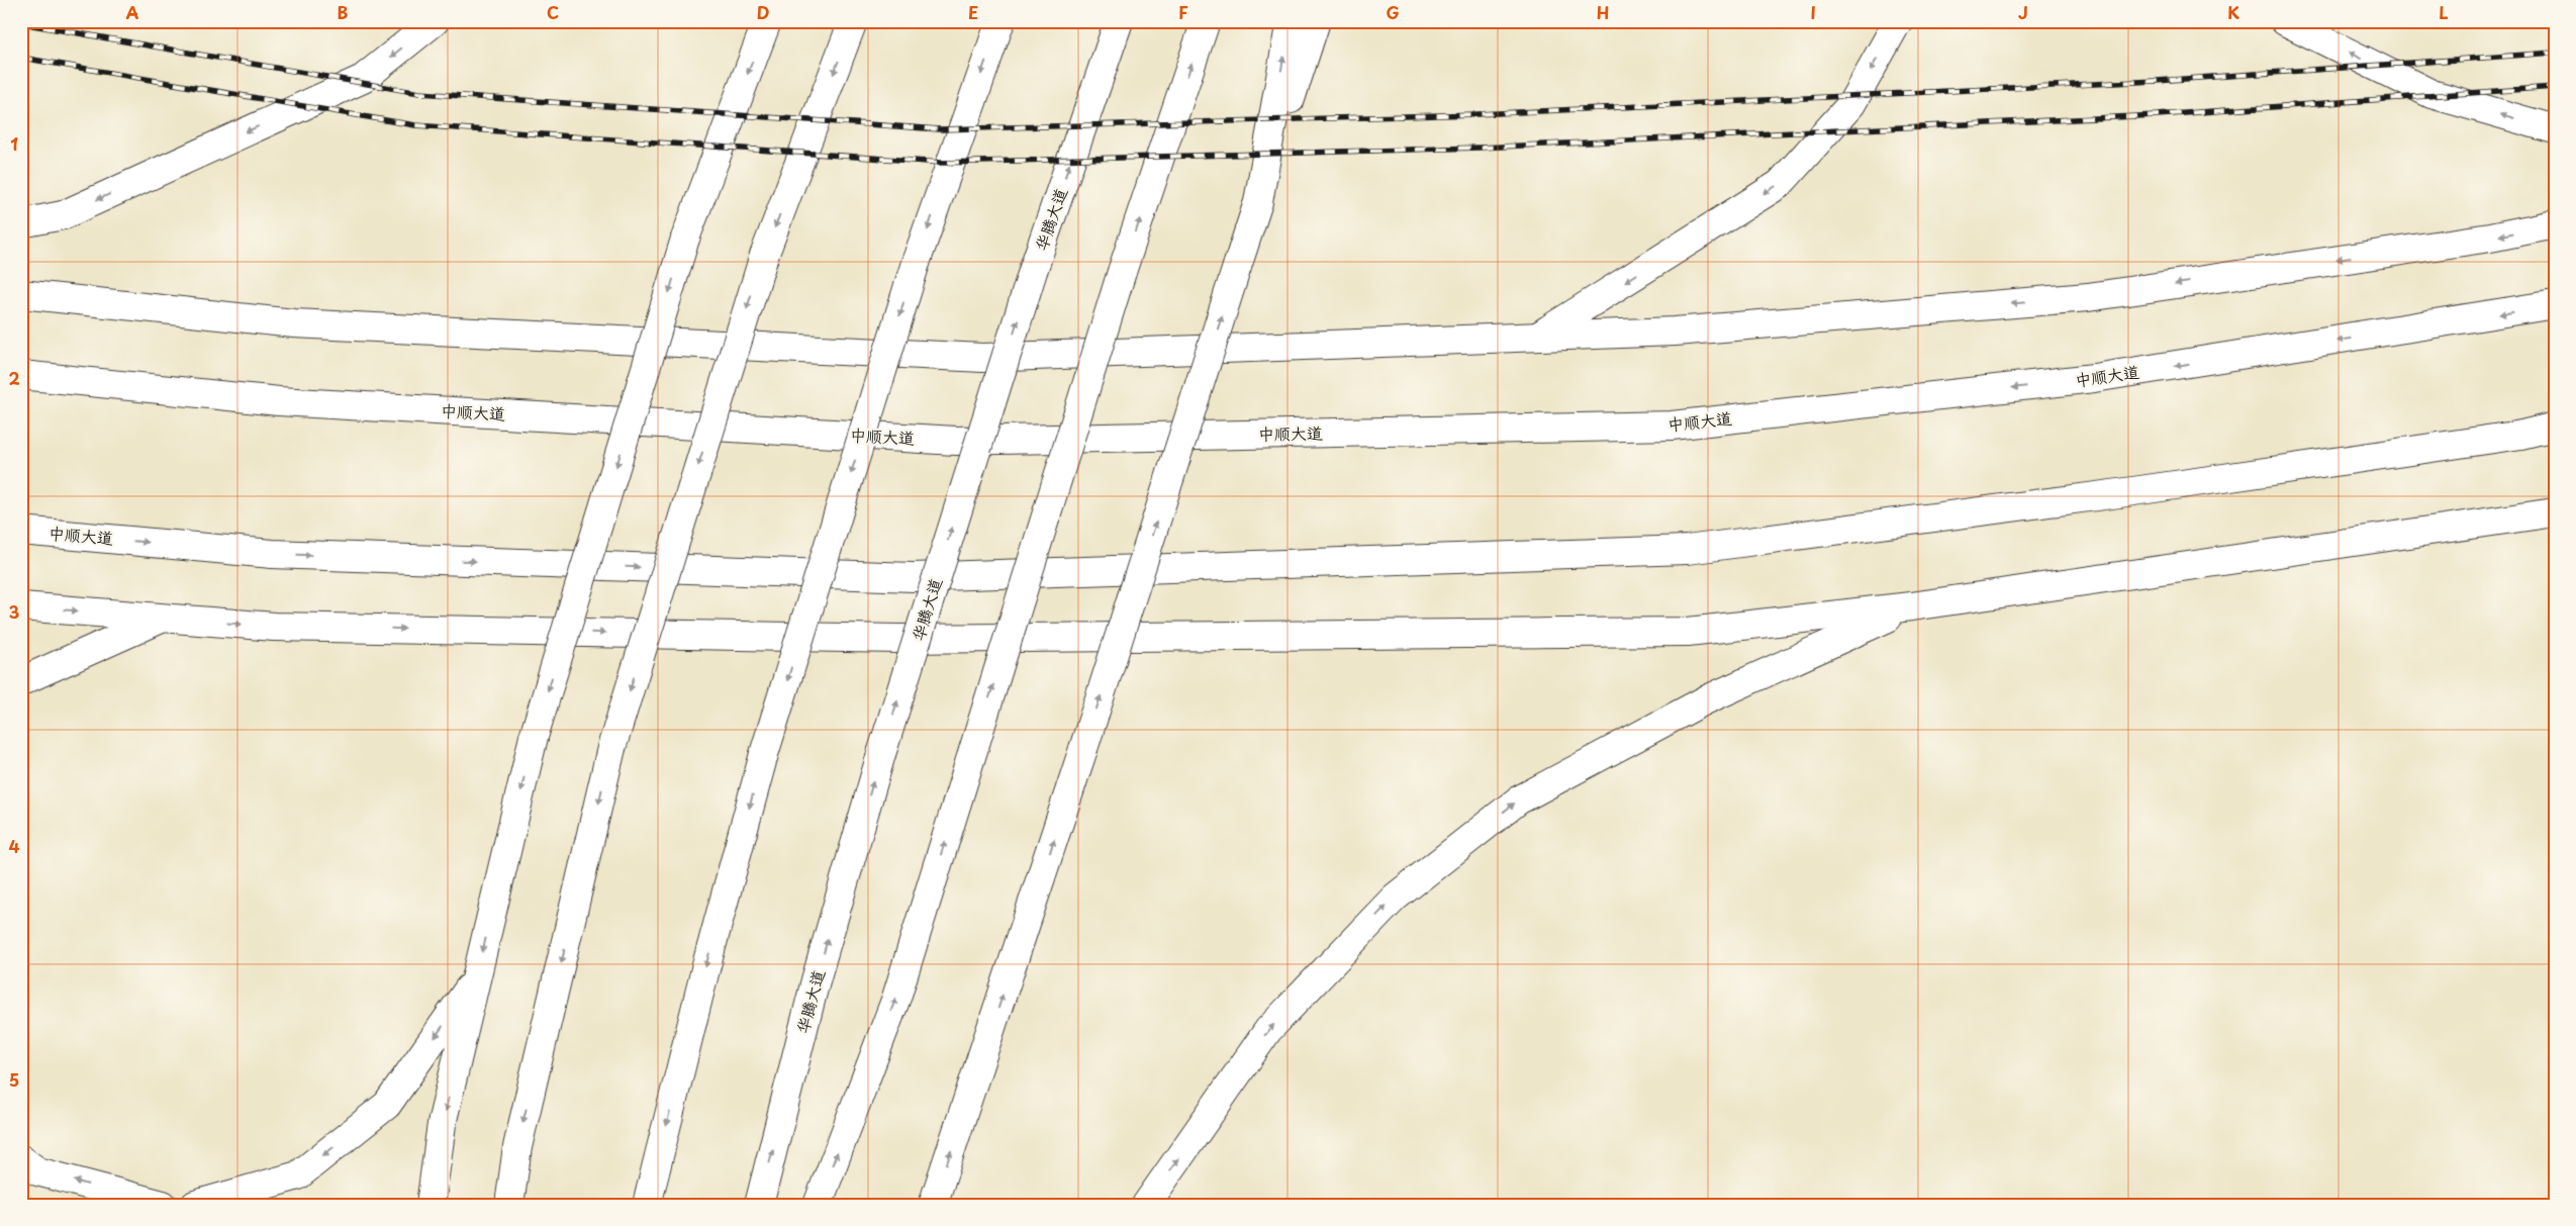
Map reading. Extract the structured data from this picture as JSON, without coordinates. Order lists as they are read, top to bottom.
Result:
{
  "streets": {
    "main road": ["华腾大道", "中顺大道"]
  },
  "grid": {
    "columns": [
      "A",
      "B",
      "C",
      "D",
      "E",
      "F",
      "G",
      "H",
      "I",
      "J",
      "K",
      "L"
    ],
    "rows": [
      "1",
      "2",
      "3",
      "4",
      "5"
    ]
  }
}
